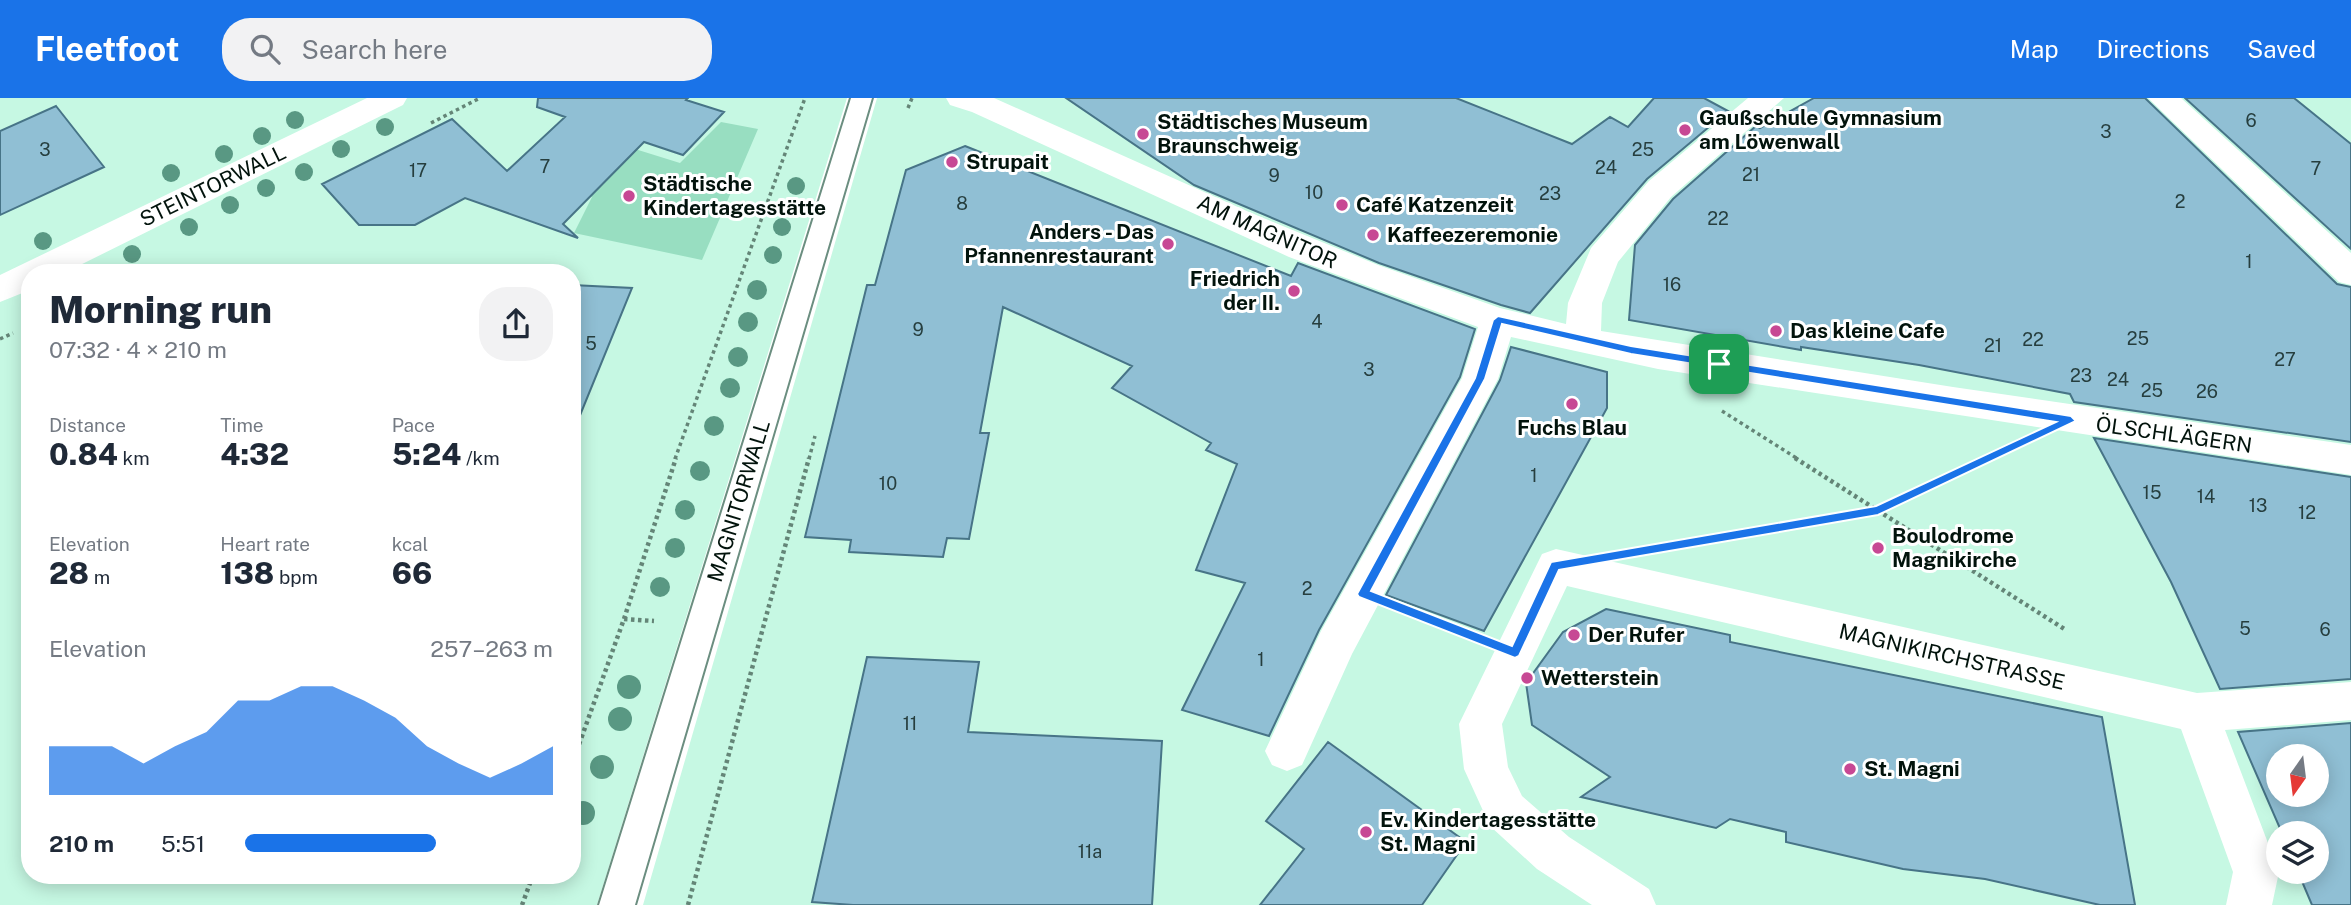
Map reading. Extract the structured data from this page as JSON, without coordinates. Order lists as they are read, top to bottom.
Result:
{
  "streets": {
    "street": [
      "STEINTORWALL",
      "AM MAGNITOR",
      "ÖLSCHLÄGERN",
      "MAGNITORWALL",
      "MAGNIKIRCHSTRASSE"
    ]
  },
  "crossings": [
    ["AM MAGNITOR", "ÖLSCHLÄGERN"]
  ],
  "places": [
    "Gaußschule Gymnasium am Löwenwall",
    "Städtisches Museum Braunschweig",
    "Strupait",
    "Städtische Kindertagesstätte",
    "Café Katzenzeit",
    "Kaffeezeremonie",
    "Anders - Das Pfannenrestaurant",
    "Friedrich der II.",
    "Das kleine Cafe",
    "Fuchs Blau",
    "Boulodrome Magnikirche",
    "Der Rufer",
    "Wetterstein",
    "St. Magni",
    "Ev. Kindertagesstätte St. Magni"
  ],
  "house_numbers": [
    "6",
    "3",
    "3",
    "25",
    "7",
    "24",
    "7",
    "17",
    "21",
    "9",
    "10",
    "23",
    "2",
    "8",
    "22",
    "1",
    "16",
    "4",
    "9",
    "25",
    "22",
    "5",
    "21",
    "27",
    "3",
    "23",
    "24",
    "25",
    "26",
    "1",
    "10",
    "15",
    "14",
    "13",
    "12",
    "2",
    "5",
    "6",
    "1",
    "11",
    "11a"
  ],
  "north": "bottom",
  "page": {
    "header": "Fleetfoot",
    "search": "Search here",
    "nav": ["Map", "Directions", "Saved"],
    "heading": ["Morning run", "07:32 · 4 × 210 m"],
    "stats": [
      ["Distance", "0.84 km"],
      ["Time", "4:32"],
      ["Pace", "5:24 /km"],
      ["Elevation", "28 m"],
      ["Heart rate", "138 bpm"],
      ["kcal", "66"]
    ],
    "chart": ["Elevation", "257–263 m"],
    "list": [
      {
        "name": "210 m",
        "note": "5:51"
      }
    ]
  }
}
